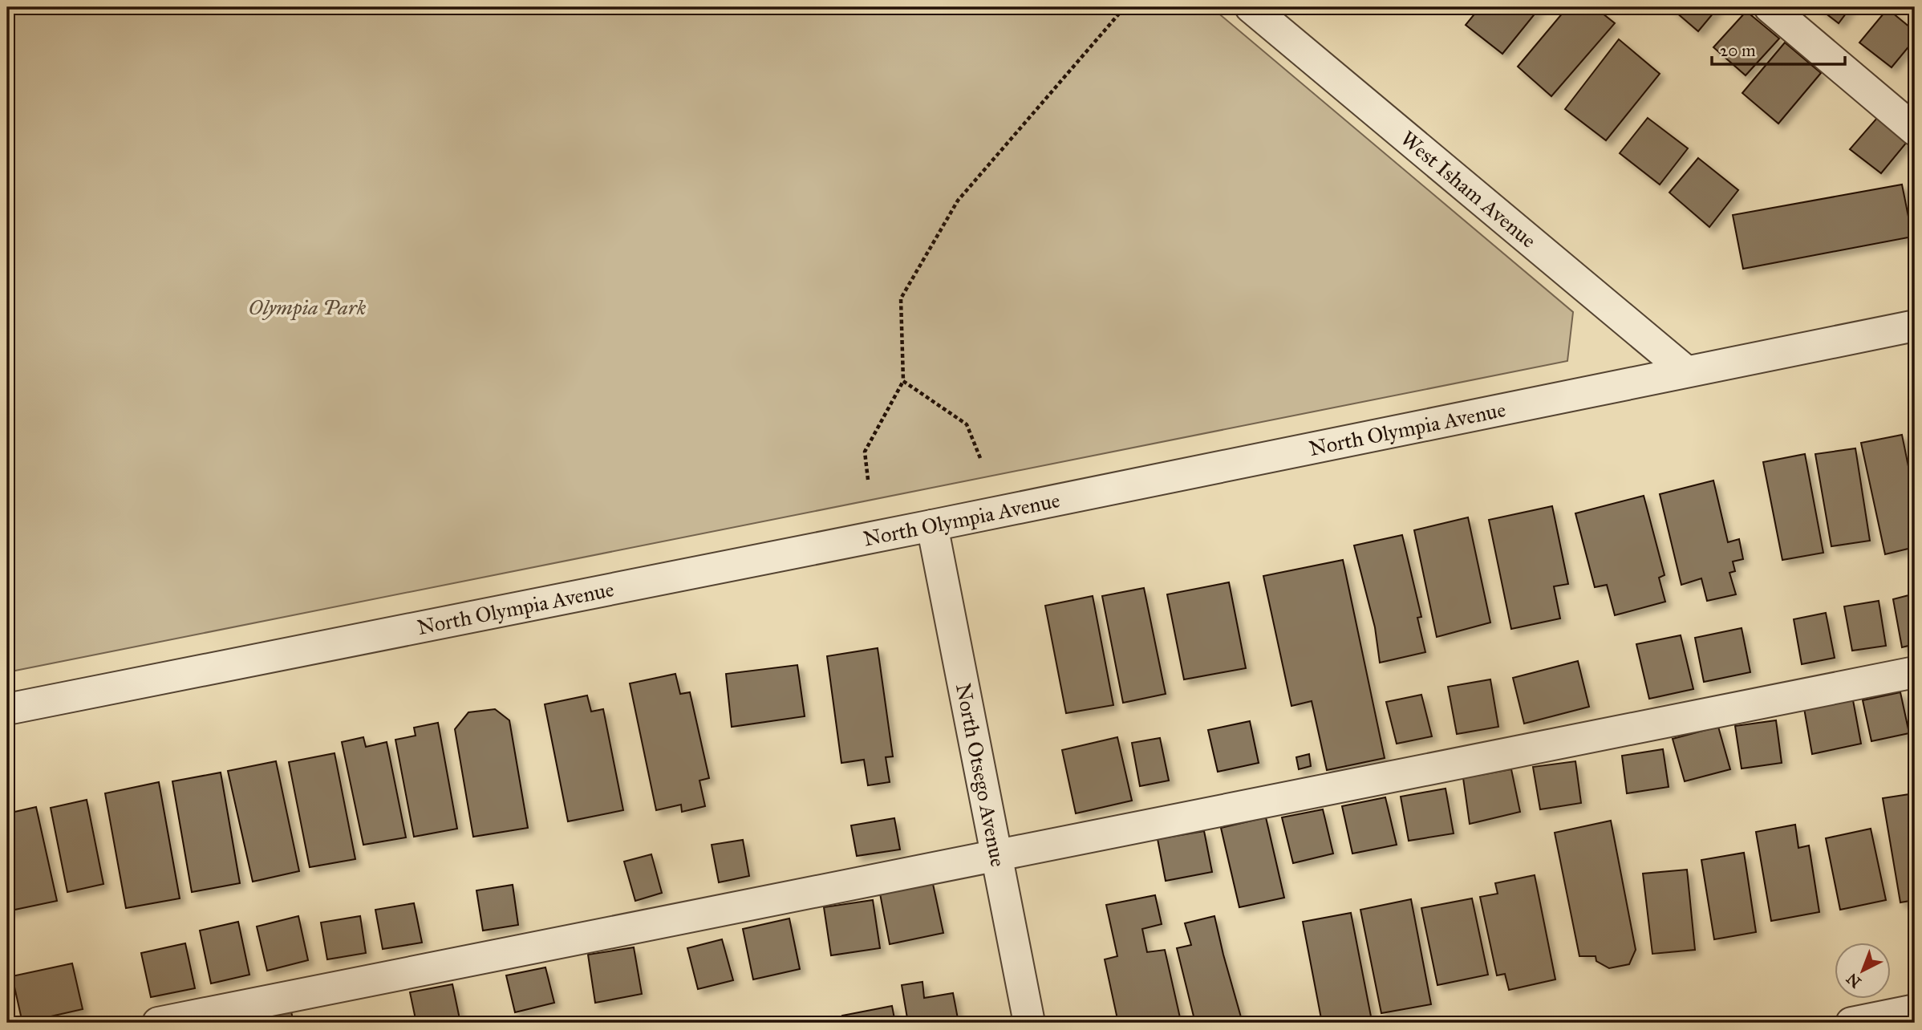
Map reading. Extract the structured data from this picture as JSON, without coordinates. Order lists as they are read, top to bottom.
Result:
{
  "streets": {
    "street": ["West Isham Avenue", "North Olympia Avenue", "North Otsego Avenue"]
  },
  "crossings": [
    ["West Isham Avenue", "North Olympia Avenue"],
    ["North Olympia Avenue", "North Otsego Avenue"]
  ],
  "parks": ["Olympia Park"],
  "scale_bar": "20 m",
  "north": "bottom left"
}
